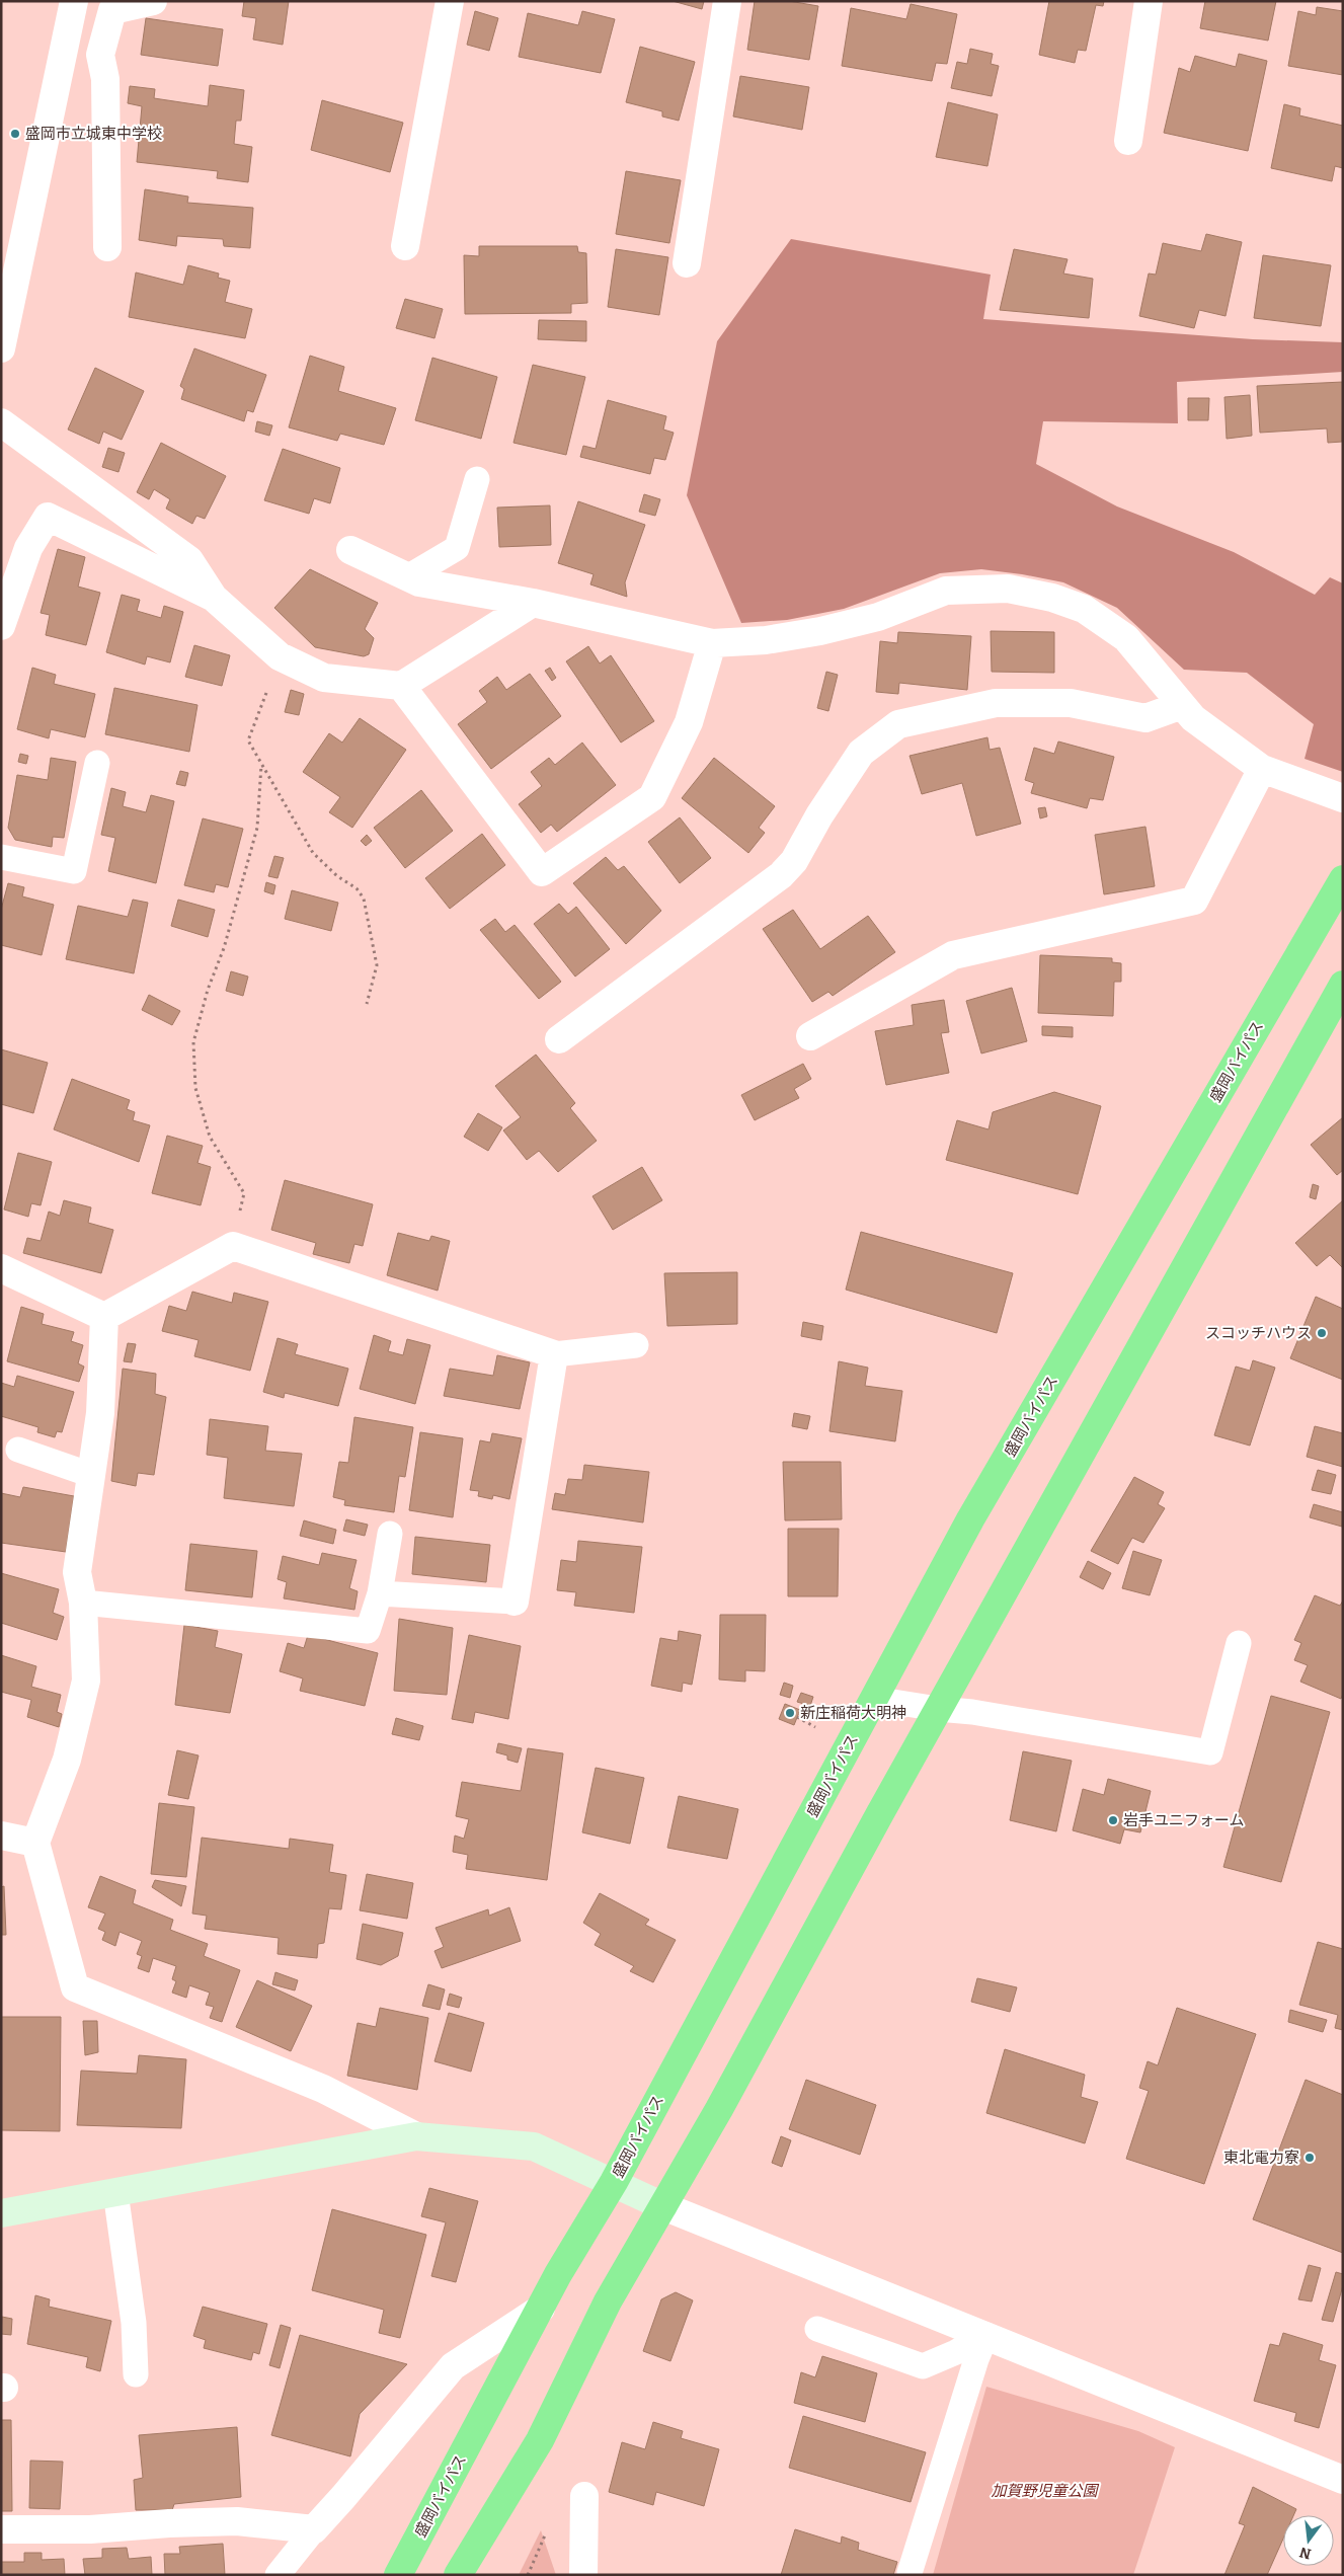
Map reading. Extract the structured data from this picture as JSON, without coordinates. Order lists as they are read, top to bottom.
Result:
{
  "streets": {
    "highway": ["盛岡バイパス"]
  },
  "parks": ["加賀野児童公園"],
  "places": [
    "盛岡市立城東中学校",
    "スコッチハウス",
    "新庄稲荷大明神",
    "岩手ユニフォーム",
    "東北電力寮"
  ],
  "north": "bottom"
}
